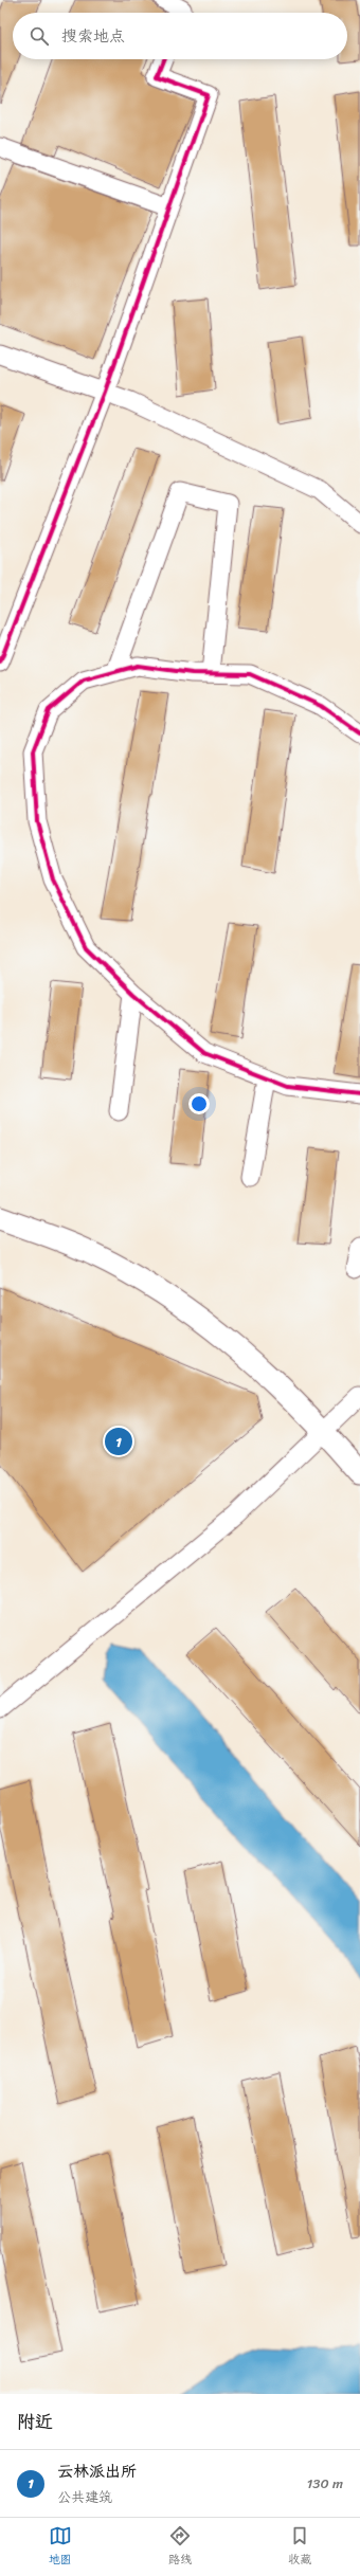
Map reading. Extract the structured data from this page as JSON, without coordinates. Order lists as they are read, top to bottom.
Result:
{
  "page": {
    "search": "搜索地点",
    "pins": "1",
    "heading": "附近",
    "list": [
      {
        "mark": "1",
        "name": "云林派出所",
        "note": "公共建筑",
        "value": "130 m"
      }
    ],
    "nav": ["地图", "路线", "收藏"]
  }
}
